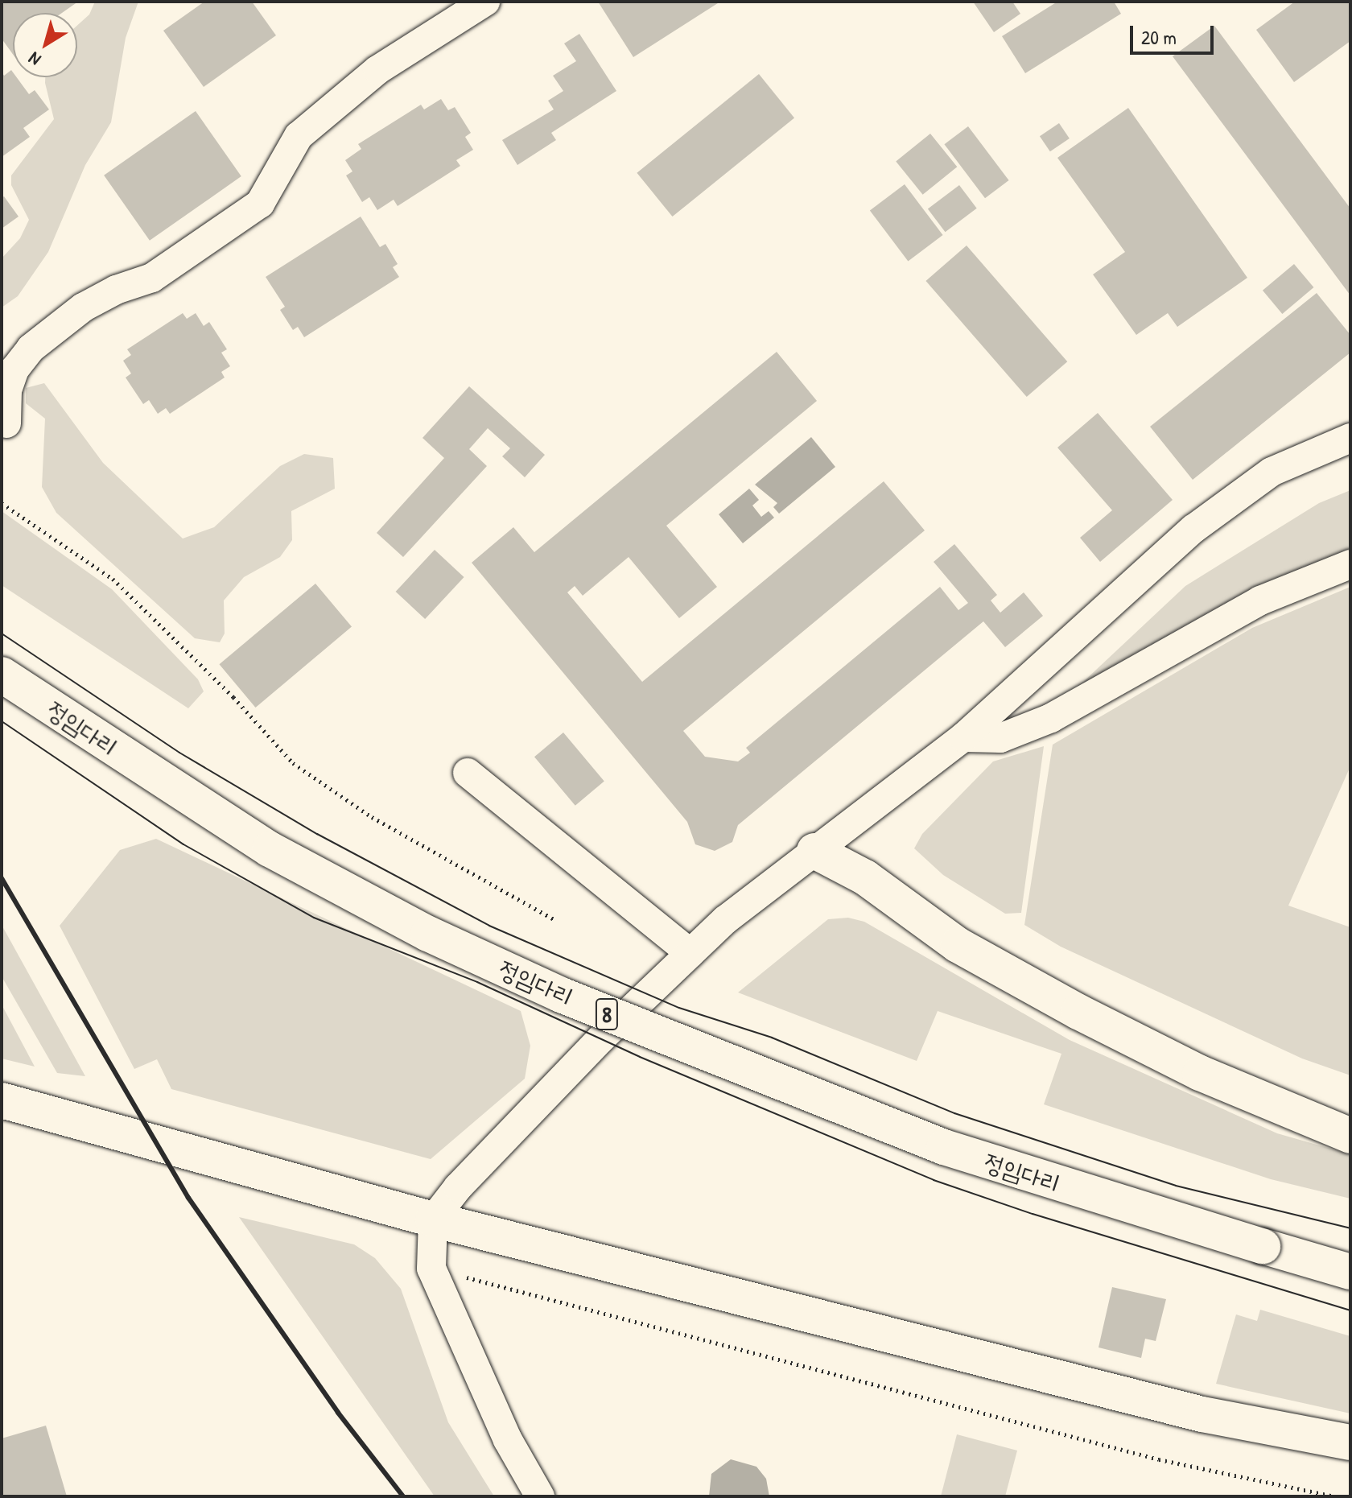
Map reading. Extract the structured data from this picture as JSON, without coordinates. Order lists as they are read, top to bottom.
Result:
{
  "streets": {
    "main road": ["정임다리", "8"]
  },
  "crossings": [
    ["정임다리", "8"]
  ],
  "scale_bar": "20 m",
  "north": "bottom left"
}
